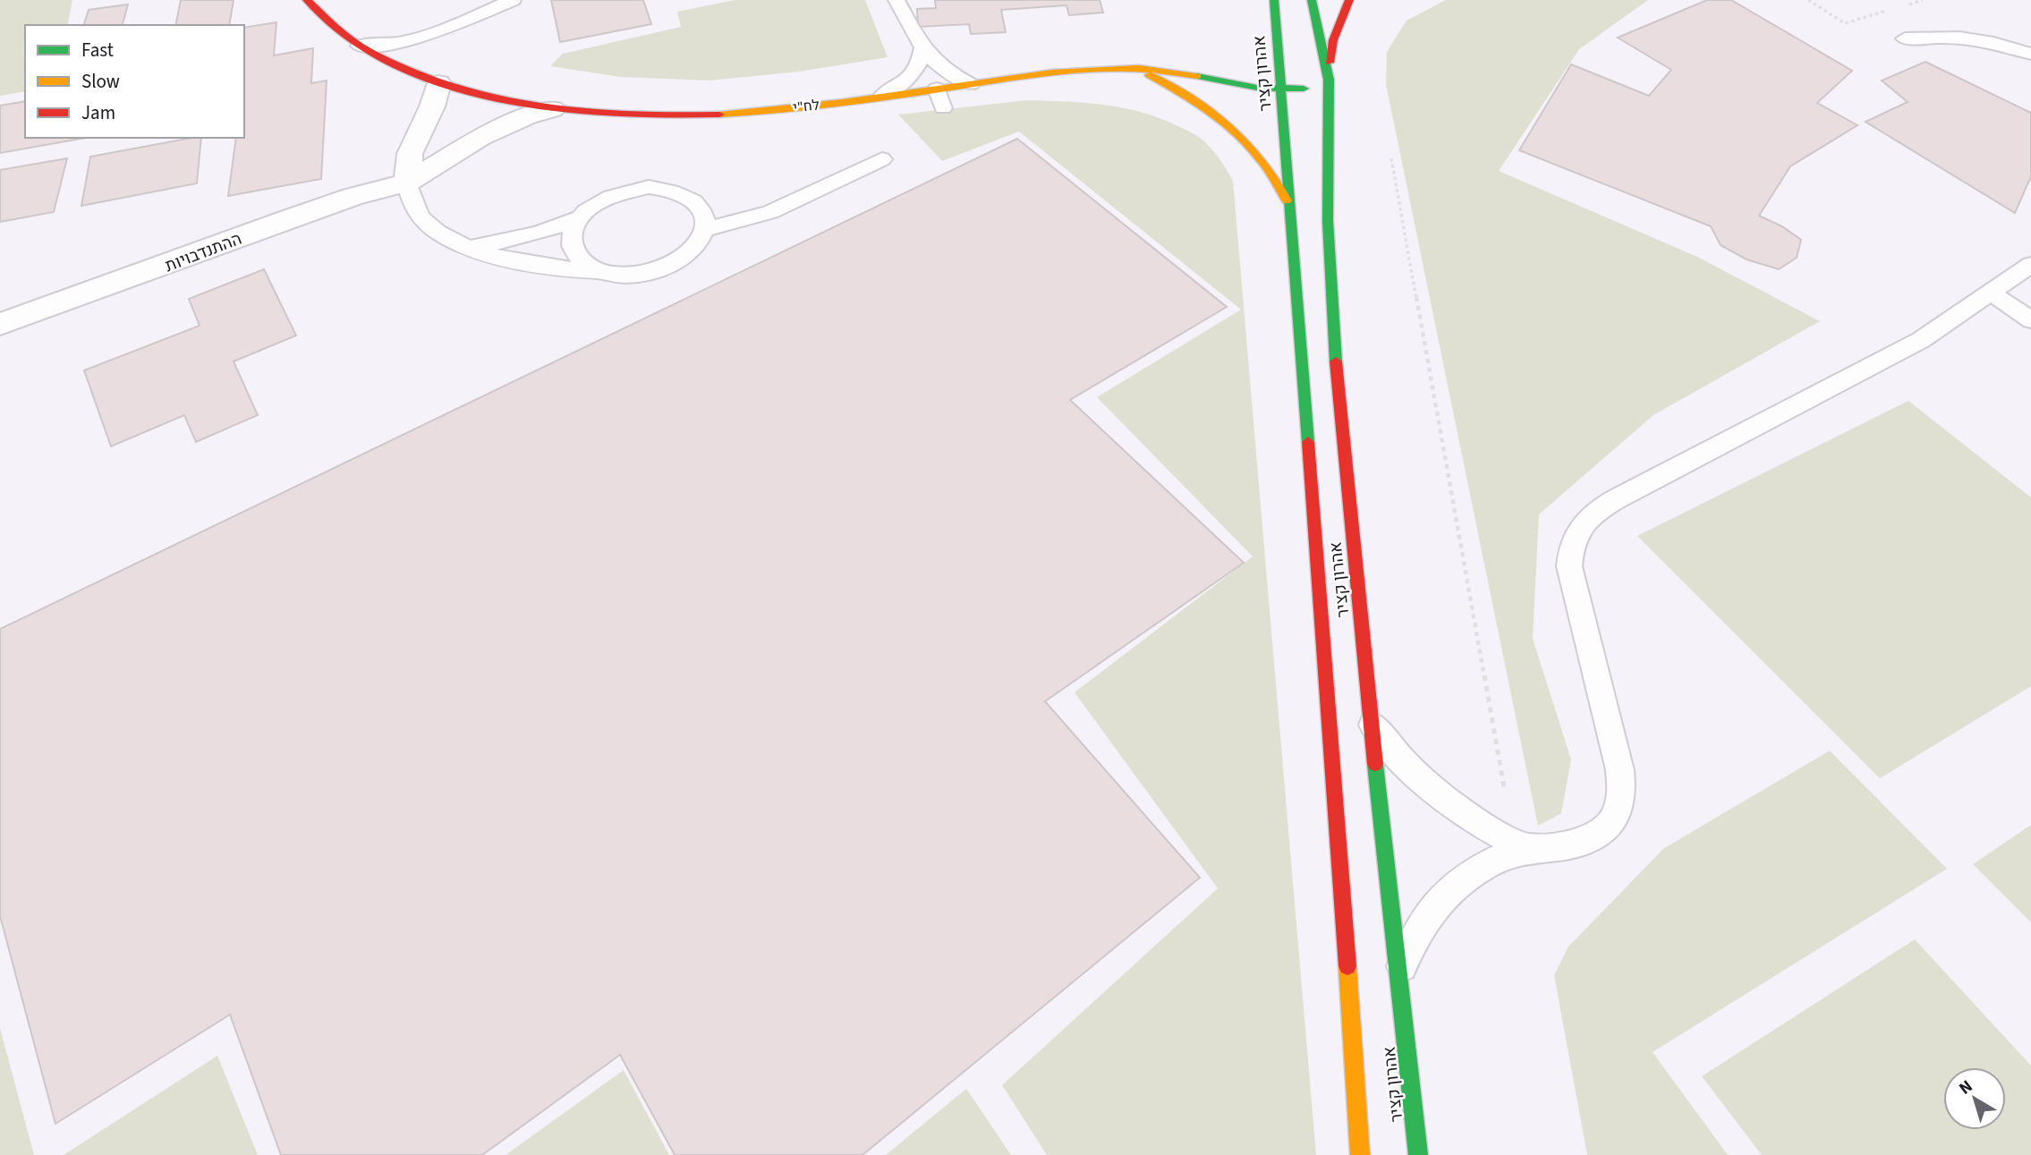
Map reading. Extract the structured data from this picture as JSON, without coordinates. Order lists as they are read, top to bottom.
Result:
{
  "streets": {
    "street": ["אהרון קציר", "לח\"י", "ההתנדבויות"]
  },
  "crossings": [
    ["אהרון קציר", "לח\"י"],
    ["לח\"י", "ההתנדבויות"]
  ],
  "legend": ["Fast", "Slow", "Jam"],
  "north": "top left"
}
